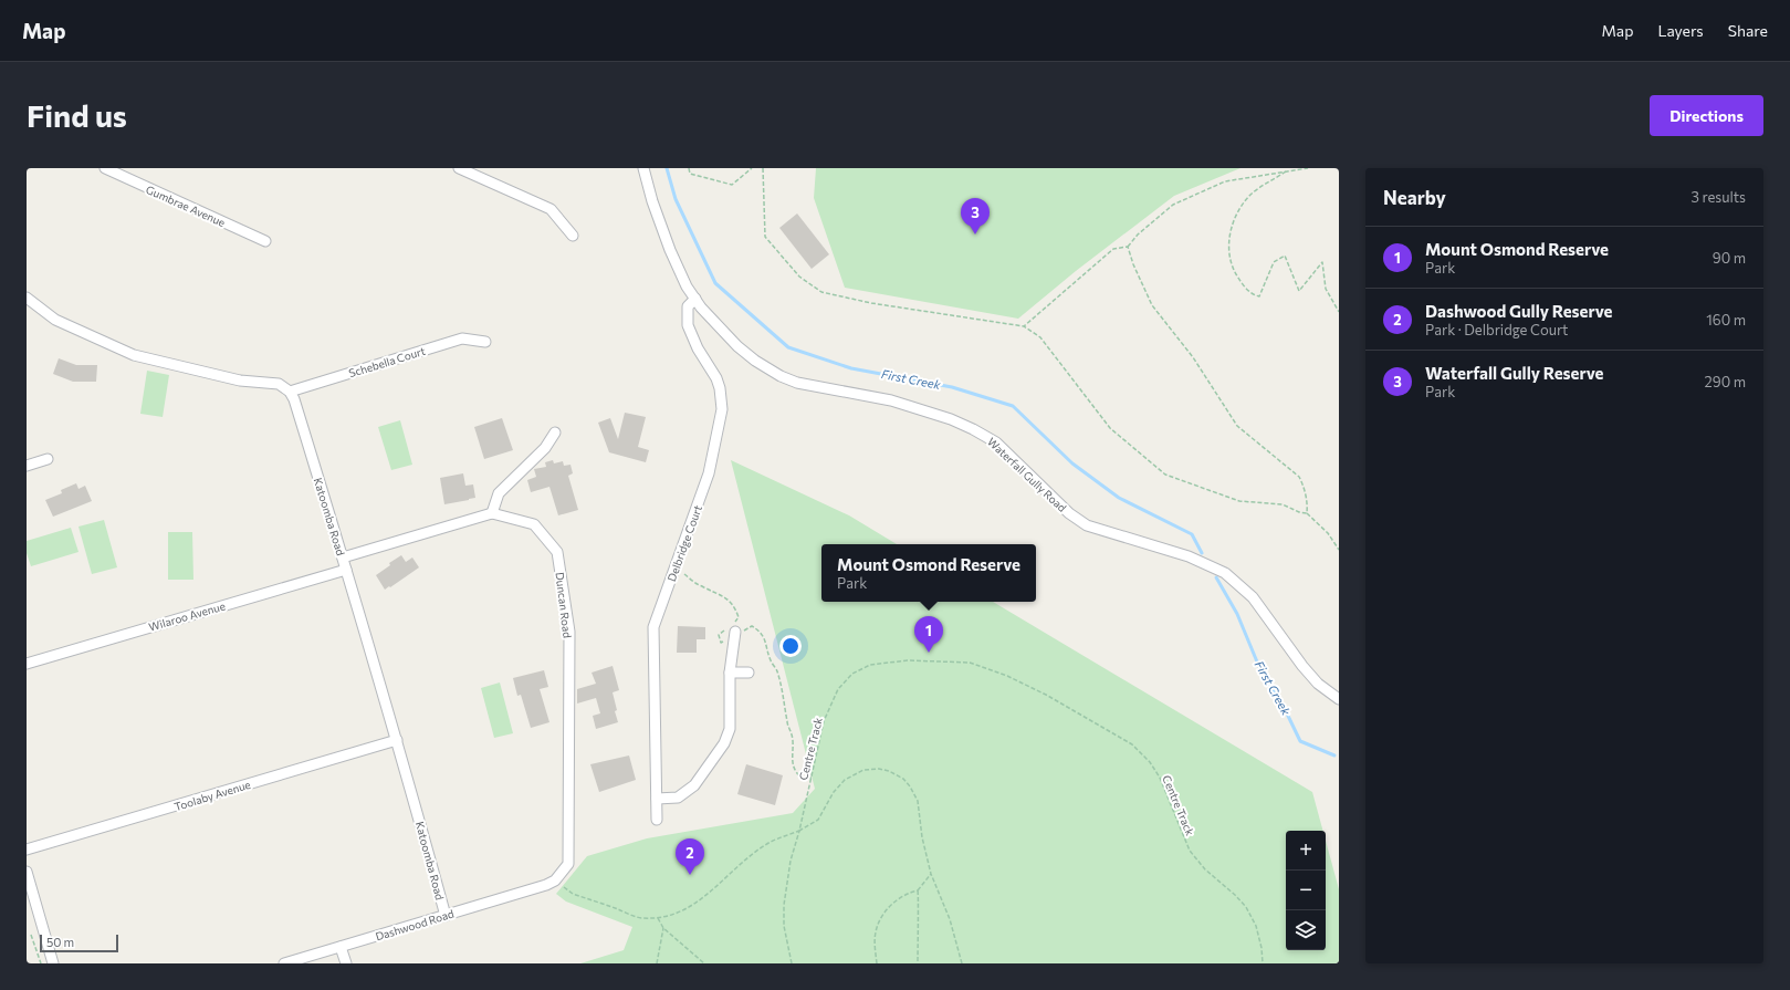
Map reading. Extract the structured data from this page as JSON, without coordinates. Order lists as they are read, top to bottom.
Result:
{
  "streets": {
    "street": [
      "Gumbrae Avenue",
      "Schebella Court",
      "Waterfall Gully Road",
      "Katoomba Road",
      "Delbridge Court",
      "Duncan Road",
      "Wilaroo Avenue",
      "Toolaby Avenue",
      "Dashwood Road"
    ],
    "path": ["Centre Track"]
  },
  "crossings": [
    ["Schebella Court", "Katoomba Road"],
    ["Waterfall Gully Road", "Delbridge Court"],
    ["Katoomba Road", "Wilaroo Avenue"],
    ["Katoomba Road", "Toolaby Avenue"],
    ["Katoomba Road", "Dashwood Road"],
    ["Duncan Road", "Dashwood Road"]
  ],
  "water": ["First Creek"],
  "scale_bar": "50 m",
  "page": {
    "header": "Map",
    "nav": ["Map", "Layers", "Share"],
    "buttons": "Directions",
    "title": "Find us",
    "heading": ["Nearby", "3 results"],
    "pins": ["3", "1", "2"],
    "list": [
      {
        "mark": "1",
        "name": "Mount Osmond Reserve",
        "note": "Park",
        "value": "90 m"
      },
      {
        "mark": "2",
        "name": "Dashwood Gully Reserve",
        "note": "Park · Delbridge Court",
        "value": "160 m"
      },
      {
        "mark": "3",
        "name": "Waterfall Gully Reserve",
        "note": "Park",
        "value": "290 m"
      }
    ],
    "popup": ["Mount Osmond Reserve", "Park"],
    "map_buttons": ["+", "−"],
    "scale": "50 m"
  }
}
